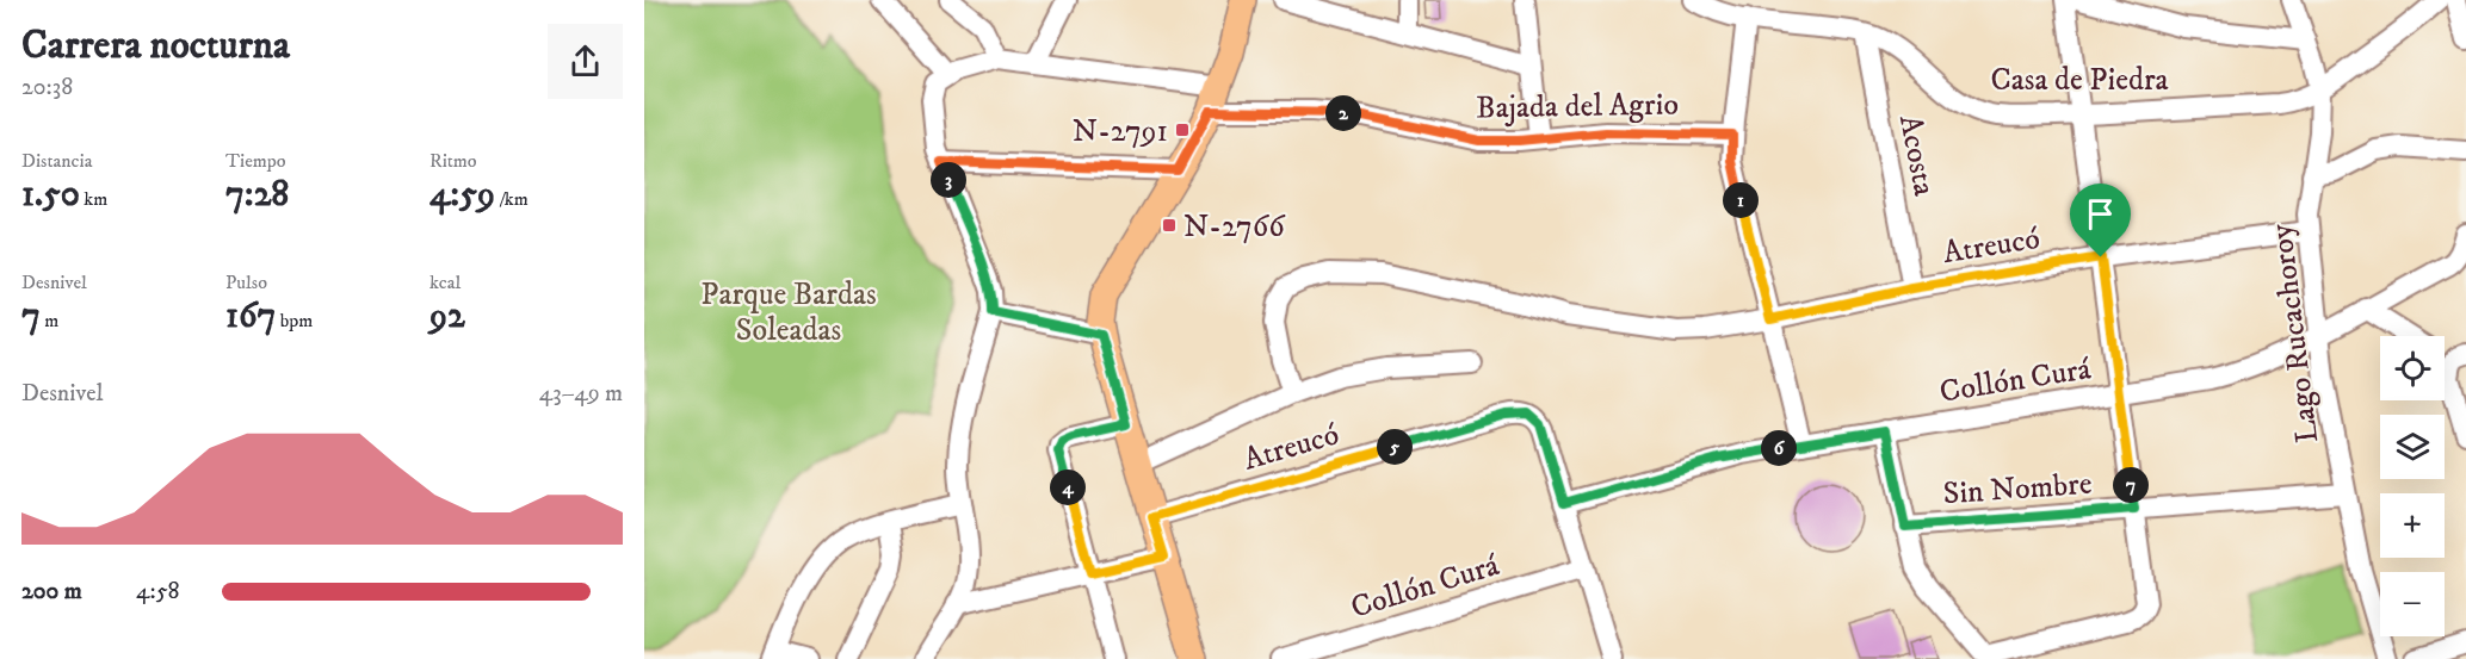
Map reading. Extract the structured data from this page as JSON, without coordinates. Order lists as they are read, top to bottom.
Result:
{
  "streets": {
    "street": [
      "Casa de Piedra",
      "Bajada del Agrio",
      "Acosta",
      "Atreucó",
      "Lago Rucachoroy",
      "Collón Curá",
      "Sin Nombre"
    ]
  },
  "crossings": [
    ["Casa de Piedra", "Acosta"],
    ["Casa de Piedra", "Lago Rucachoroy"],
    ["Casa de Piedra", "Sin Nombre"],
    ["Acosta", "Atreucó"],
    ["Atreucó", "Lago Rucachoroy"],
    ["Atreucó", "Collón Curá"],
    ["Atreucó", "Sin Nombre"],
    ["Lago Rucachoroy", "Collón Curá"],
    ["Lago Rucachoroy", "Sin Nombre"],
    ["Collón Curá", "Sin Nombre"]
  ],
  "parks": ["Parque Bardas Soleadas"],
  "places": {
    "transit": ["N-2791", "N-2766"]
  },
  "page": {
    "heading": ["Carrera nocturna", "20:38"],
    "pins": [
      "2",
      "3",
      "1",
      "5",
      "6",
      "7",
      "4"
    ],
    "stats": [
      ["Distancia", "1.50 km"],
      ["Tiempo", "7:28"],
      ["Ritmo", "4:59 /km"],
      ["Desnivel", "7 m"],
      ["Pulso", "167 bpm"],
      ["kcal", "92"]
    ],
    "map_buttons": ["+", "−"],
    "chart": ["Desnivel", "43–49 m"],
    "list": [
      {
        "name": "200 m",
        "note": "4:58"
      }
    ]
  }
}
